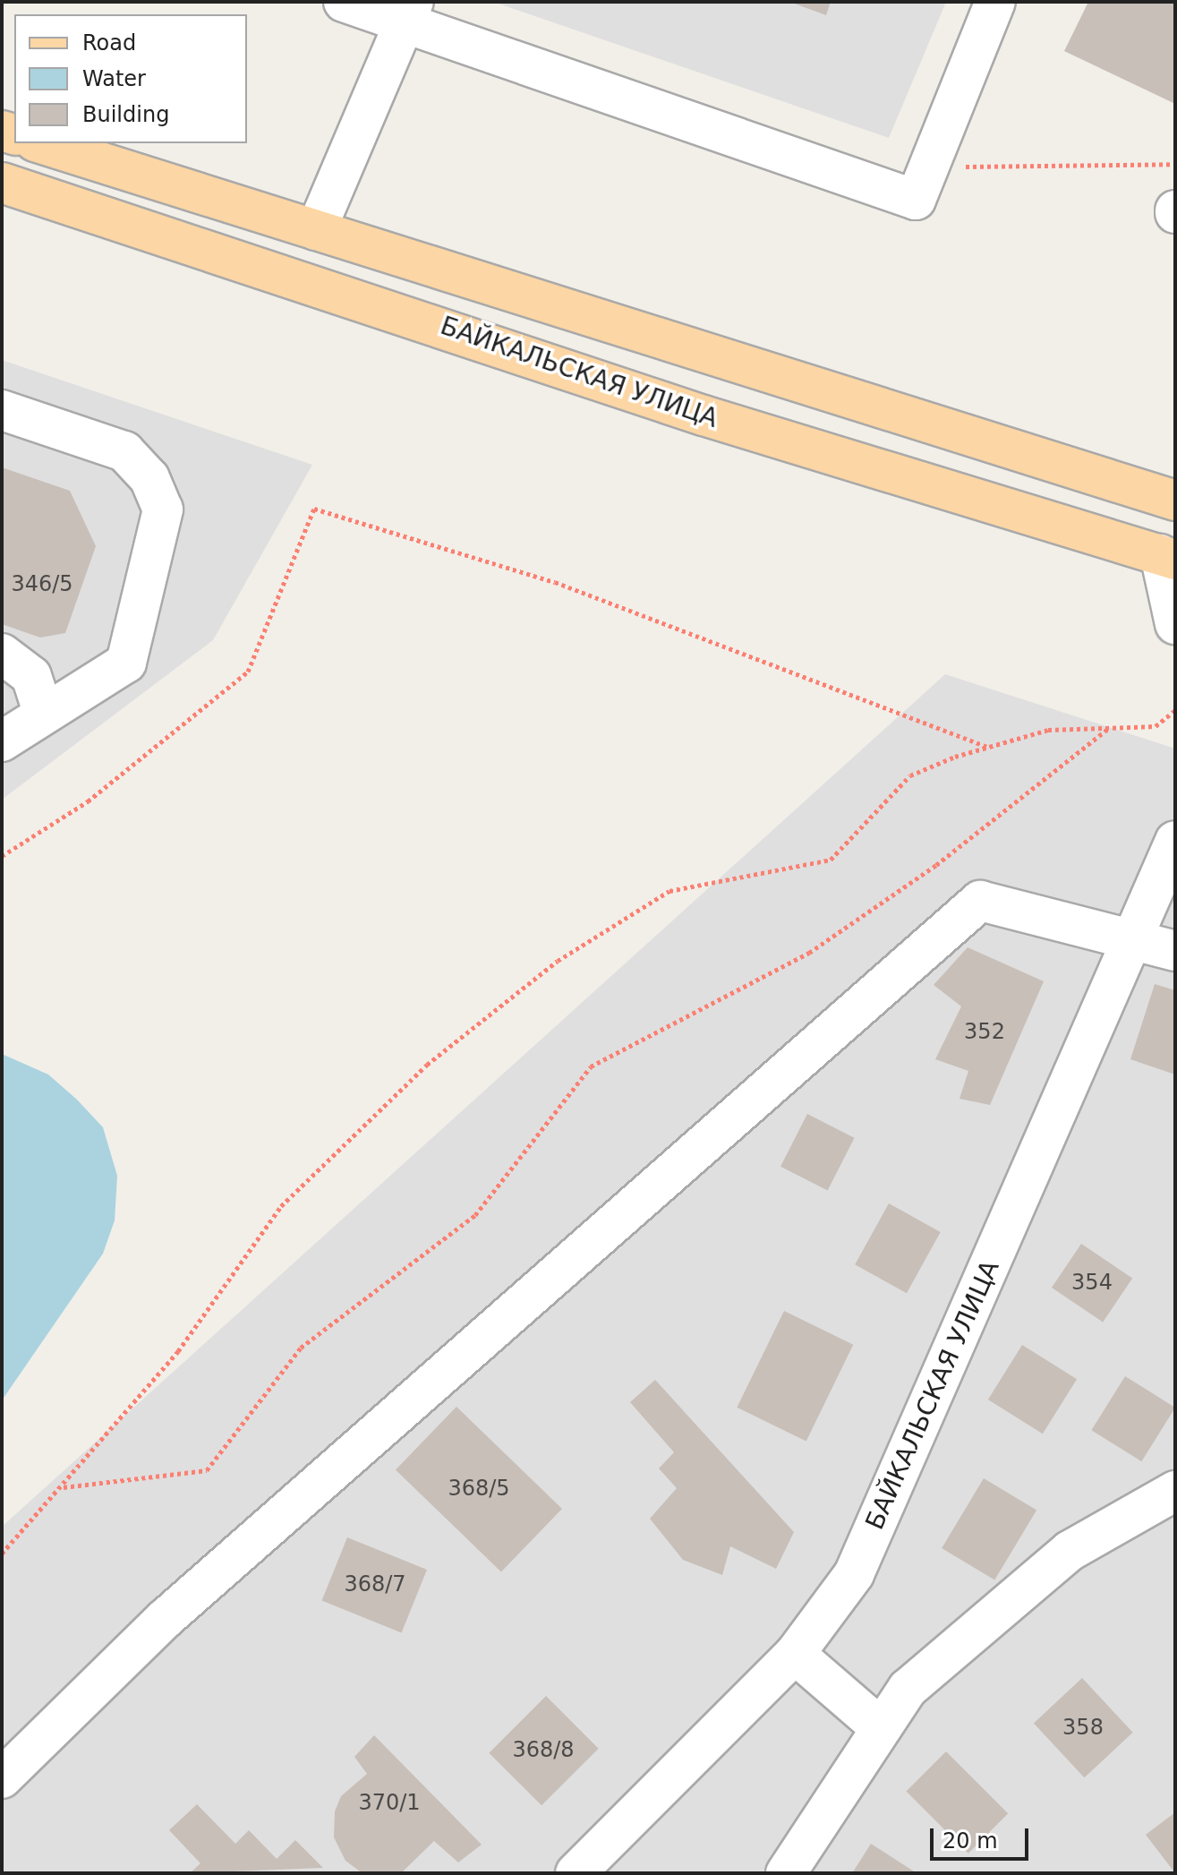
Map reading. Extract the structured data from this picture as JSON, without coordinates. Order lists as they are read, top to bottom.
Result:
{
  "streets": {
    "main road": ["БАЙКАЛЬСКАЯ УЛИЦА"]
  },
  "house_numbers": [
    "346/5",
    "352",
    "354",
    "368/5",
    "368/7",
    "358",
    "368/8",
    "370/1"
  ],
  "legend": ["Road", "Water", "Building"],
  "scale_bar": "20 m"
}
